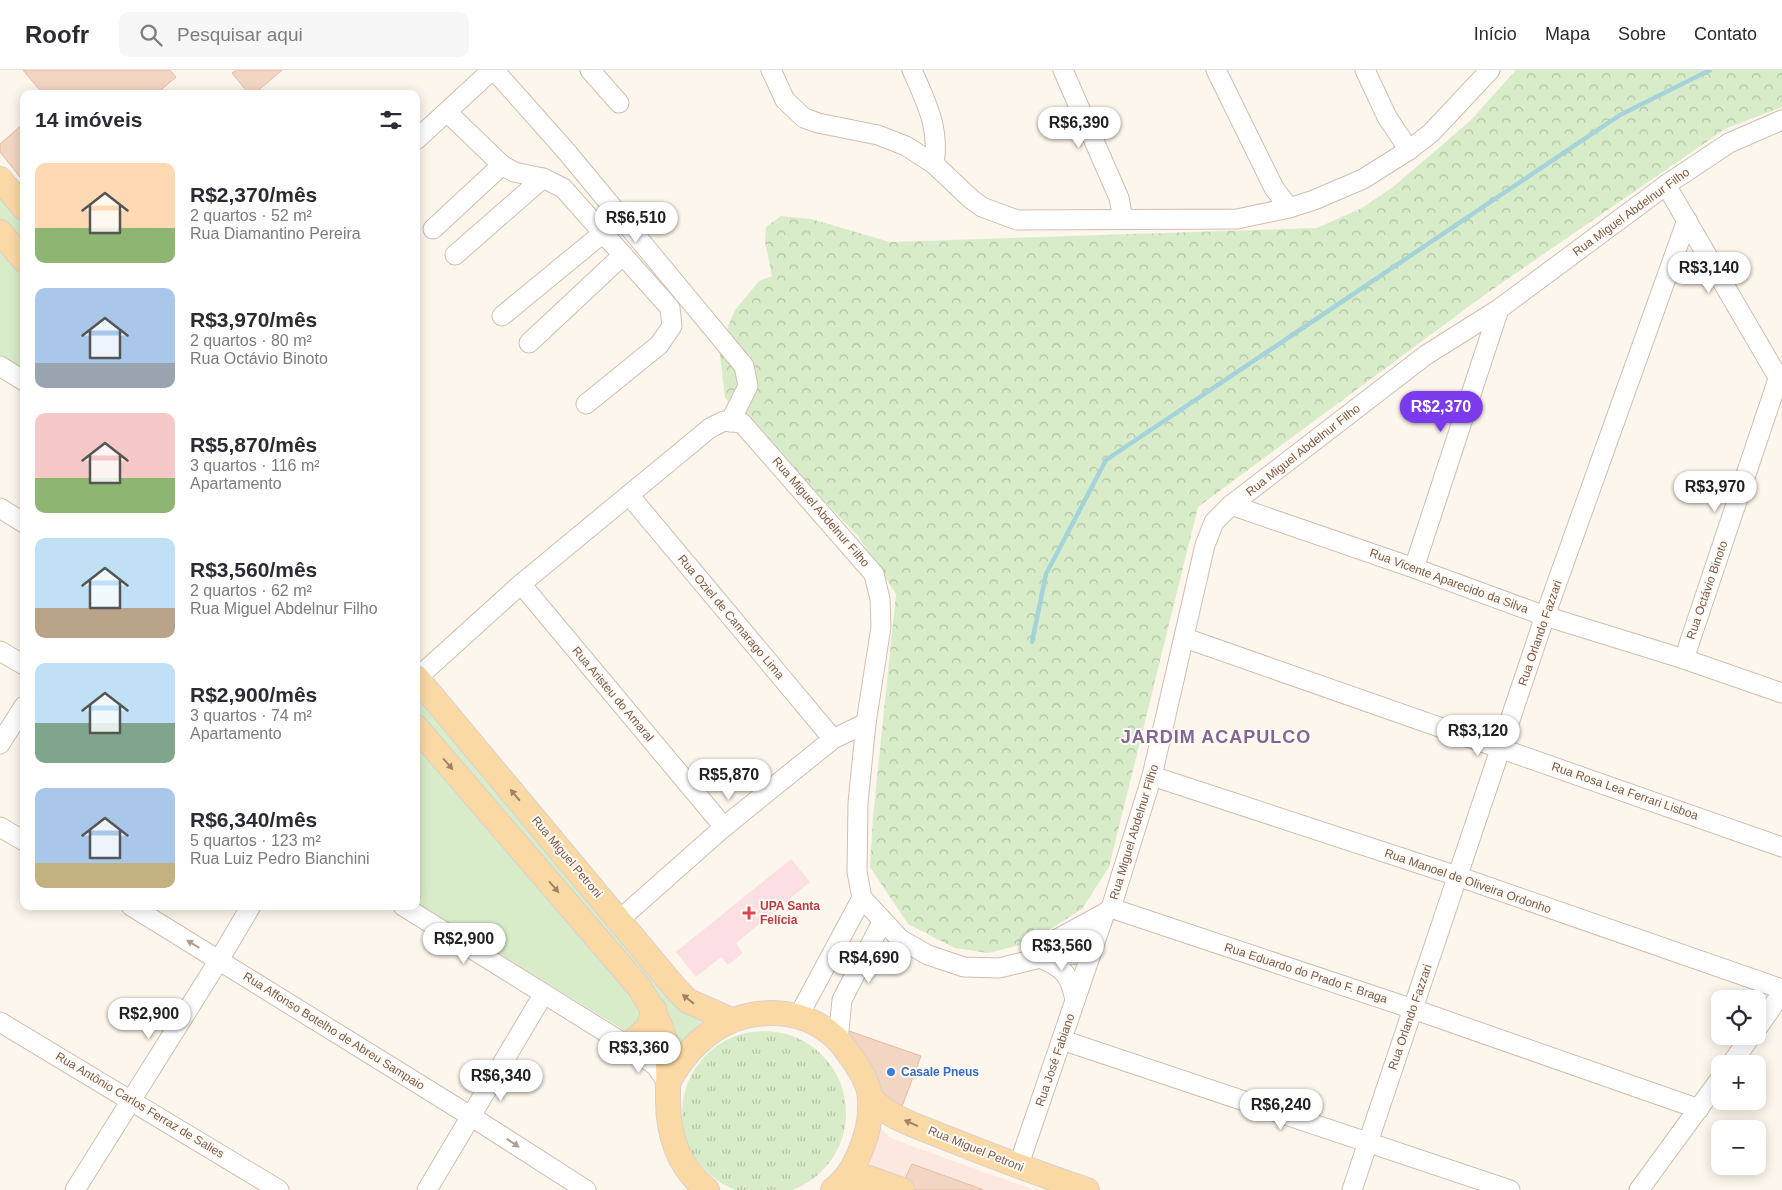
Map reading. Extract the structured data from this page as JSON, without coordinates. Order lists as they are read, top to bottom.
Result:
{
  "streets": {
    "main road": ["Rua Miguel Petroni"],
    "street": [
      "Rua Miguel Abdelnur Filho",
      "Rua Vicente Aparecido da Silva",
      "Rua Octávio Binoto",
      "Rua Oziel de Camarago Lima",
      "Rua Orlando Fazzari",
      "Rua Aristeu do Amaral",
      "Rua Rosa Lea Ferrari Lisboa",
      "Rua Manoel de Oliveira Ordonho",
      "Rua Eduardo do Prado F. Braga",
      "Rua Affonso Botelho de Abreu Sampaio",
      "Rua José Fabiano",
      "Rua Antônio Carlos Ferraz de Salies"
    ]
  },
  "crossings": [
    ["Rua Miguel Abdelnur Filho", "Rua Vicente Aparecido da Silva"],
    ["Rua Miguel Abdelnur Filho", "Rua Rosa Lea Ferrari Lisboa"],
    ["Rua Miguel Abdelnur Filho", "Rua Manoel de Oliveira Ordonho"],
    ["Rua Miguel Abdelnur Filho", "Rua Eduardo do Prado F. Braga"],
    ["Rua Miguel Abdelnur Filho", "Rua José Fabiano"],
    ["Rua Vicente Aparecido da Silva", "Rua Octávio Binoto"],
    ["Rua Vicente Aparecido da Silva", "Rua Orlando Fazzari"],
    ["Rua Orlando Fazzari", "Rua Rosa Lea Ferrari Lisboa"],
    ["Rua Orlando Fazzari", "Rua Manoel de Oliveira Ordonho"],
    ["Rua Orlando Fazzari", "Rua Eduardo do Prado F. Braga"],
    ["Rua Miguel Petroni", "Rua José Fabiano"]
  ],
  "districts": ["JARDIM ACAPULCO"],
  "places": {
    "health": ["UPA Santa Felícia"],
    "other": ["Casale Pneus"]
  },
  "page": {
    "header": "Roofr",
    "search": "Pesquisar aqui",
    "nav": [
      "Início",
      "Mapa",
      "Sobre",
      "Contato"
    ],
    "heading": "14 imóveis",
    "price": [
      "R$6,390",
      "R$6,510",
      "R$3,140",
      "R$2,370",
      "R$3,970",
      "R$3,120",
      "R$5,870",
      "R$2,900",
      "R$3,560",
      "R$4,690",
      "R$2,900",
      "R$3,360",
      "R$6,340",
      "R$6,240"
    ],
    "list": [
      {
        "name": "R$2,370/mês",
        "note": "2 quartos · 52 m² · Rua Diamantino Pereira"
      },
      {
        "name": "R$3,970/mês",
        "note": "2 quartos · 80 m² · Rua Octávio Binoto"
      },
      {
        "name": "R$5,870/mês",
        "note": "3 quartos · 116 m² · Apartamento"
      },
      {
        "name": "R$3,560/mês",
        "note": "2 quartos · 62 m² · Rua Miguel Abdelnur Filho"
      },
      {
        "name": "R$2,900/mês",
        "note": "3 quartos · 74 m² · Apartamento"
      },
      {
        "name": "R$6,340/mês",
        "note": "5 quartos · 123 m² · Rua Luiz Pedro Bianchini"
      }
    ],
    "map_buttons": ["+", "−"]
  }
}
